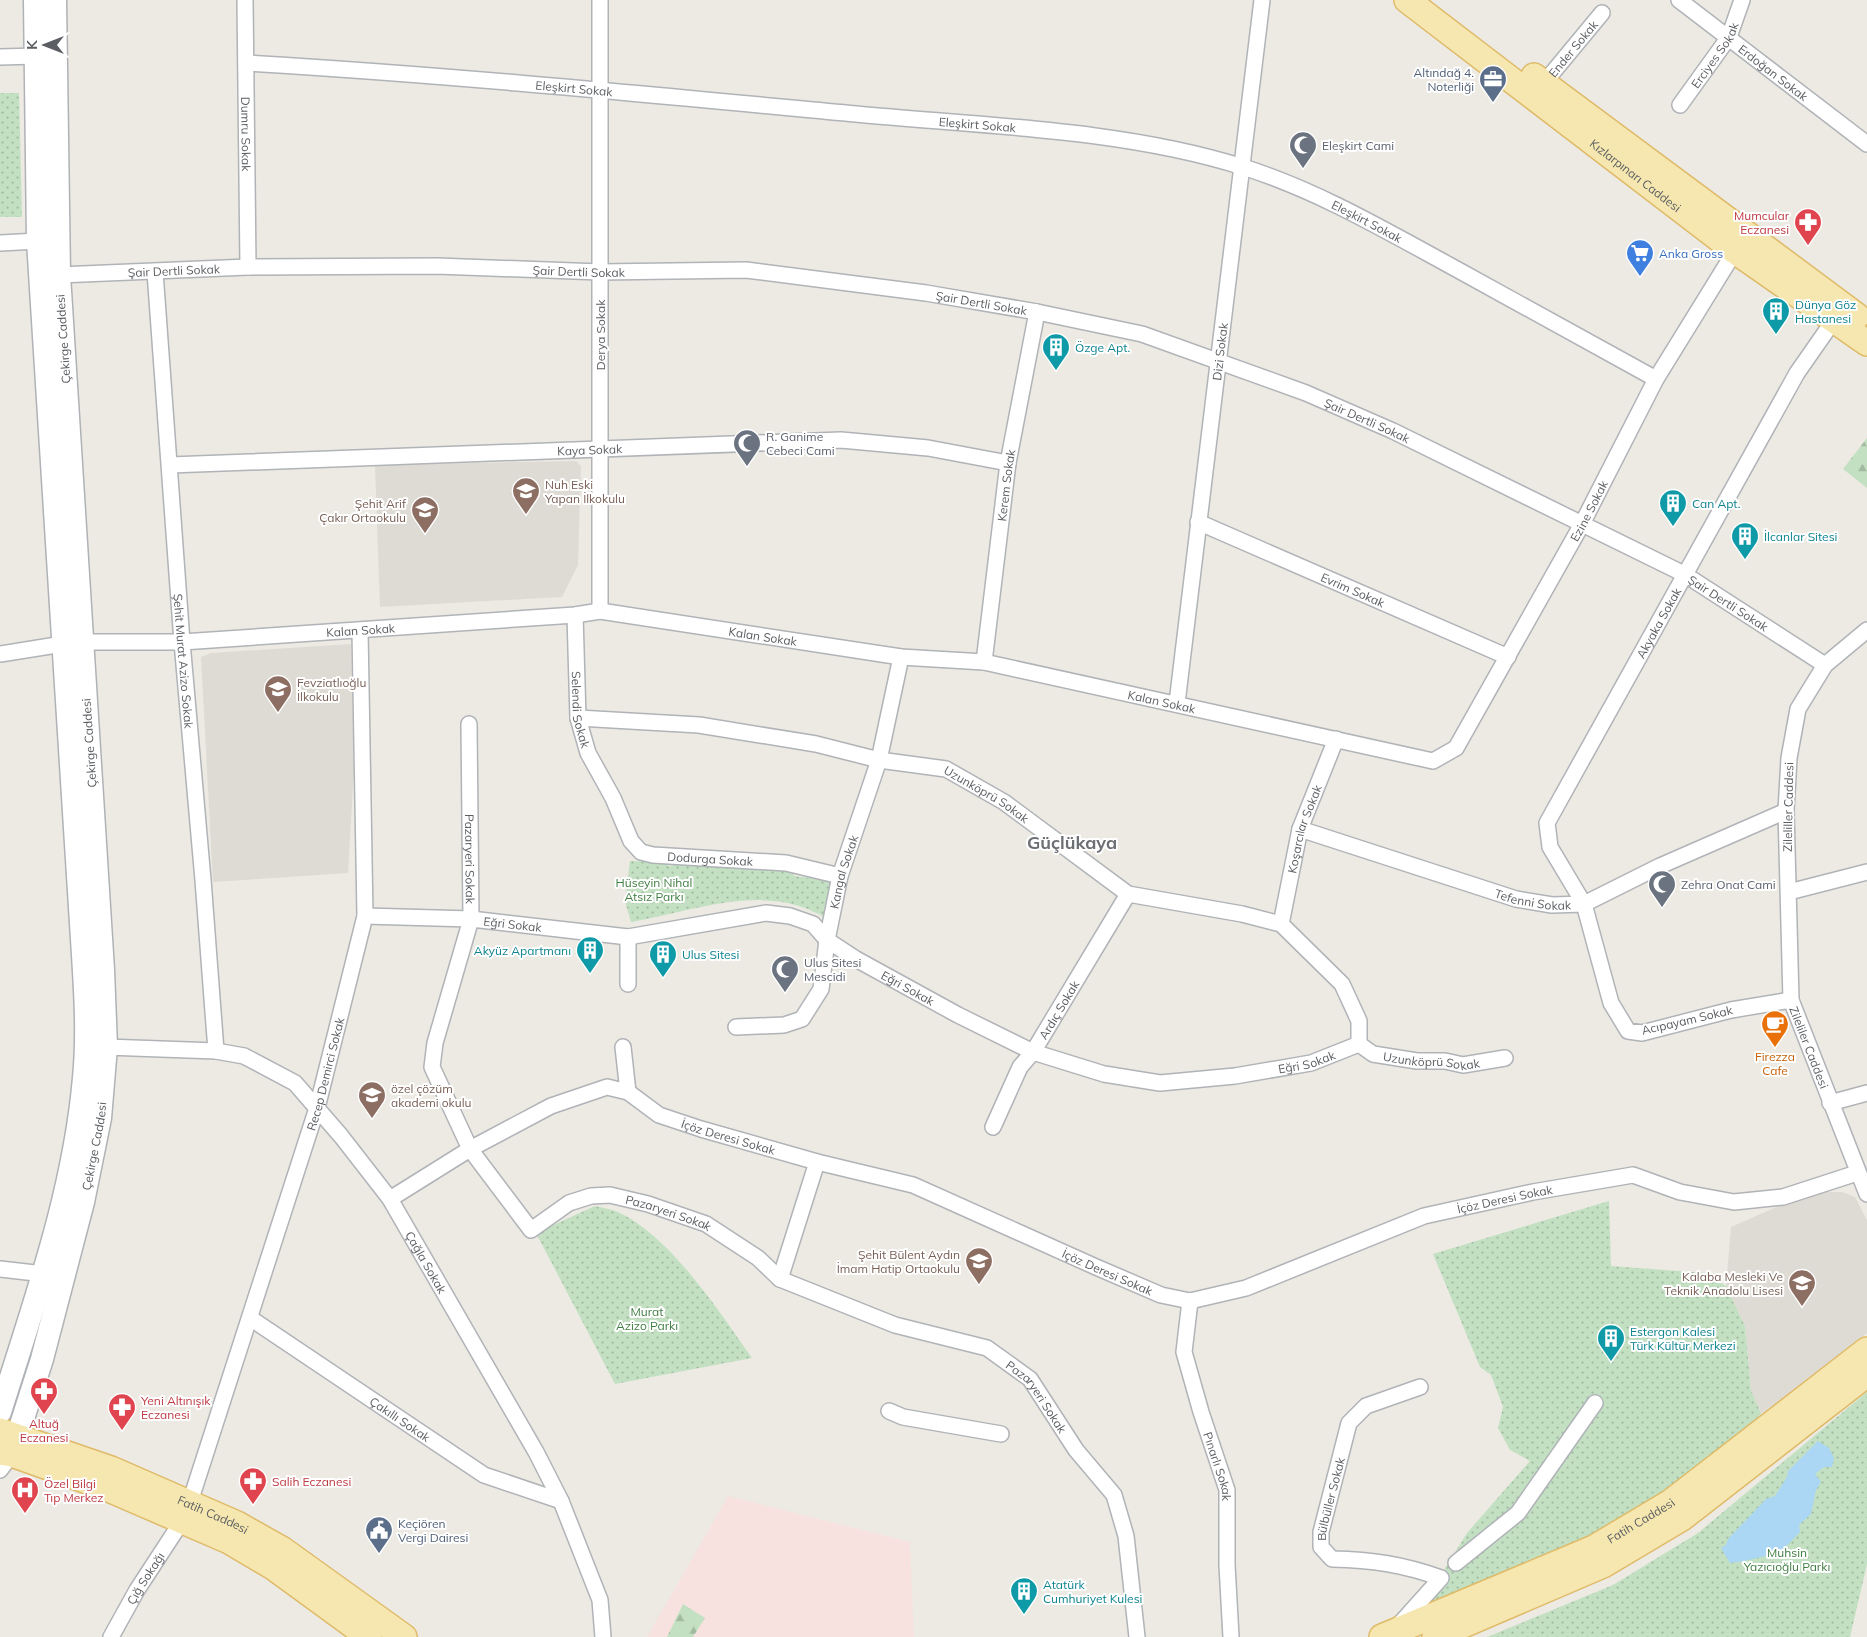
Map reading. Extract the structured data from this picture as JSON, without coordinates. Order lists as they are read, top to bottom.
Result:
{
  "streets": {
    "main road": ["Kızlarpınarı Caddesi", "Çekirge Caddesi", "Fatih Caddesi"],
    "street": [
      "Ender Sokak",
      "Erciyes Sokak",
      "Erdoğan Sokak",
      "Eleşkirt Sokak",
      "Dumru Sokak",
      "Şair Dertli Sokak",
      "Derya Sokak",
      "Dizi Sokak",
      "Kaya Sokak",
      "Kerem Sokak",
      "Ezine Sokak",
      "Evrim Sokak",
      "Akyaka Sokak",
      "Kalan Sokak",
      "Şehit Murat Azizo Sokak",
      "Selendi Sokak",
      "Uzunköprü Sokak",
      "Zileliller Caddesi",
      "Koşarcılar Sokak",
      "Pazaryeri Sokak",
      "Dodurga Sokak",
      "Kangal Sokak",
      "Tefenni Sokak",
      "Eğri Sokak",
      "Ardıç Sokak",
      "Acıpayam Sokak",
      "Zileliler Caddesi",
      "Recep Demirci Sokak",
      "İçöz Deresi Sokak",
      "Çağla Sokak",
      "Çakıllı Sokak",
      "Pınarlı Sokak",
      "Bülbüller Sokak",
      "Çığ Sokağı"
    ]
  },
  "crossings": [
    ["Ender Sokak", "Kızlarpınarı Caddesi"],
    ["Erciyes Sokak", "Erdoğan Sokak"],
    ["Eleşkirt Sokak", "Dumru Sokak"],
    ["Eleşkirt Sokak", "Derya Sokak"],
    ["Eleşkirt Sokak", "Dizi Sokak"],
    ["Eleşkirt Sokak", "Ezine Sokak"],
    ["Dumru Sokak", "Şair Dertli Sokak"],
    ["Kızlarpınarı Caddesi", "Ezine Sokak"],
    ["Kızlarpınarı Caddesi", "Akyaka Sokak"],
    ["Şair Dertli Sokak", "Derya Sokak"],
    ["Şair Dertli Sokak", "Çekirge Caddesi"],
    ["Şair Dertli Sokak", "Dizi Sokak"],
    ["Şair Dertli Sokak", "Kerem Sokak"],
    ["Şair Dertli Sokak", "Ezine Sokak"],
    ["Şair Dertli Sokak", "Akyaka Sokak"],
    ["Şair Dertli Sokak", "Şehit Murat Azizo Sokak"],
    ["Şair Dertli Sokak", "Zileliller Caddesi"],
    ["Derya Sokak", "Kaya Sokak"],
    ["Derya Sokak", "Kalan Sokak"],
    ["Çekirge Caddesi", "Kalan Sokak"],
    ["Çekirge Caddesi", "Çağla Sokak"],
    ["Çekirge Caddesi", "Fatih Caddesi"],
    ["Dizi Sokak", "Evrim Sokak"],
    ["Dizi Sokak", "Kalan Sokak"],
    ["Kaya Sokak", "Kerem Sokak"],
    ["Kaya Sokak", "Şehit Murat Azizo Sokak"],
    ["Kerem Sokak", "Kalan Sokak"],
    ["Ezine Sokak", "Evrim Sokak"],
    ["Ezine Sokak", "Kalan Sokak"],
    ["Akyaka Sokak", "Tefenni Sokak"],
    ["Akyaka Sokak", "Acıpayam Sokak"],
    ["Kalan Sokak", "Şehit Murat Azizo Sokak"],
    ["Kalan Sokak", "Selendi Sokak"],
    ["Kalan Sokak", "Koşarcılar Sokak"],
    ["Kalan Sokak", "Kangal Sokak"],
    ["Kalan Sokak", "Recep Demirci Sokak"],
    ["Şehit Murat Azizo Sokak", "Çağla Sokak"],
    ["Selendi Sokak", "Uzunköprü Sokak"],
    ["Selendi Sokak", "Dodurga Sokak"],
    ["Uzunköprü Sokak", "Koşarcılar Sokak"],
    ["Uzunköprü Sokak", "Kangal Sokak"],
    ["Uzunköprü Sokak", "Eğri Sokak"],
    ["Uzunköprü Sokak", "Ardıç Sokak"],
    ["Zileliller Caddesi", "Tefenni Sokak"],
    ["Zileliller Caddesi", "Zileliler Caddesi"],
    ["Koşarcılar Sokak", "Tefenni Sokak"],
    ["Pazaryeri Sokak", "Eğri Sokak"],
    ["Pazaryeri Sokak", "İçöz Deresi Sokak"],
    ["Dodurga Sokak", "Kangal Sokak"],
    ["Kangal Sokak", "Eğri Sokak"],
    ["Tefenni Sokak", "Acıpayam Sokak"],
    ["Eğri Sokak", "Ardıç Sokak"],
    ["Eğri Sokak", "Recep Demirci Sokak"],
    ["Acıpayam Sokak", "Zileliler Caddesi"],
    ["Zileliler Caddesi", "İçöz Deresi Sokak"],
    ["Recep Demirci Sokak", "Çağla Sokak"],
    ["Recep Demirci Sokak", "Çakıllı Sokak"],
    ["Recep Demirci Sokak", "Fatih Caddesi"],
    ["Recep Demirci Sokak", "Çığ Sokağı"],
    ["İçöz Deresi Sokak", "Çağla Sokak"],
    ["İçöz Deresi Sokak", "Pınarlı Sokak"],
    ["Çağla Sokak", "Çakıllı Sokak"],
    ["Bülbüller Sokak", "Fatih Caddesi"],
    ["Fatih Caddesi", "Çığ Sokağı"]
  ],
  "districts": ["Güçlükaya"],
  "parks": ["Hüseyin Nihal Atsız Parkı", "Murat Azizo Parkı", "Muhsin Yazıcıoğlu Parkı"],
  "places": {
    "office": ["Altındağ 4. Noterliği"],
    "mosque": [
      "Eleşkirt Cami",
      "R. Ganime Cebeci Cami",
      "Zehra Onat Cami",
      "Ulus Sitesi Mescidi"
    ],
    "pharmacy": [
      "Mumcular Eczanesi",
      "Altuğ Eczanesi",
      "Yeni Altınışık Eczanesi",
      "Salih Eczanesi"
    ],
    "supermarket": ["Anka Gross"],
    "building": [
      "Dünya Göz Hastanesi",
      "Özge Apt.",
      "Can Apt.",
      "İlcanlar Sitesi",
      "Akyüz Apartmanı",
      "Ulus Sitesi",
      "Estergon Kalesi Türk Kültür Merkezi",
      "Atatürk Cumhuriyet Kulesi"
    ],
    "school or university": [
      "Nuh Eski Yapan İlkokulu",
      "Şehit Arif Çakır Ortaokulu",
      "Fevziatlıoğlu İlkokulu",
      "özel çözüm akademi okulu",
      "Şehit Bülent Aydın İmam Hatip Ortaokulu",
      "Kalaba Mesleki Ve Teknik Anadolu Lisesi"
    ],
    "cafe": ["Firezza Cafe"],
    "hospital": ["Özel Bilgi Tıp Merkez"],
    "public building": ["Keçiören Vergi Dairesi"]
  },
  "north": "left"
}
